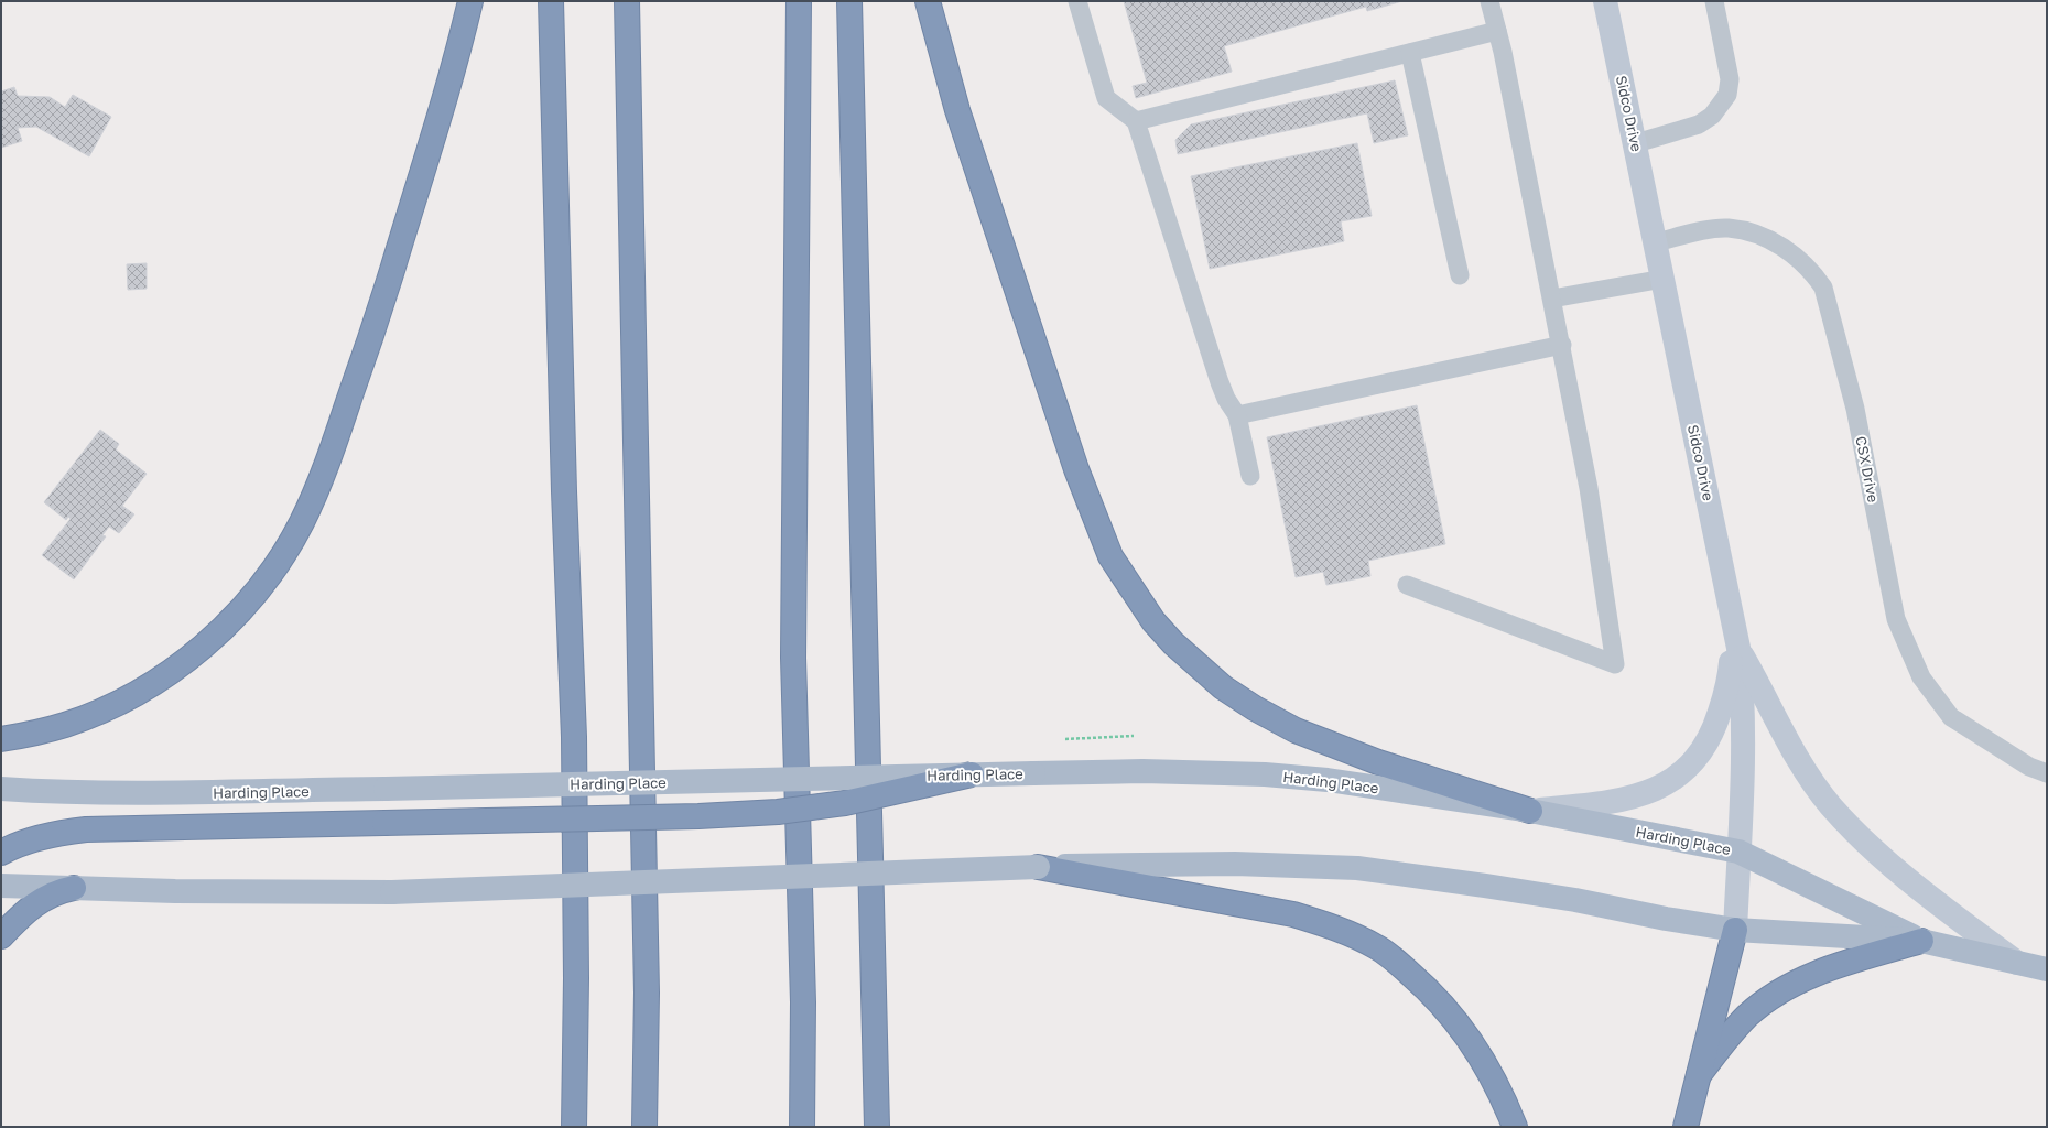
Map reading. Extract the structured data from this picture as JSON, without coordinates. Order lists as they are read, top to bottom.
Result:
{
  "streets": {
    "main road": ["Sidco Drive", "Harding Place"],
    "lane": ["CSX Drive"]
  },
  "crossings": [
    ["Sidco Drive", "CSX Drive"],
    ["Sidco Drive", "Harding Place"]
  ]
}
